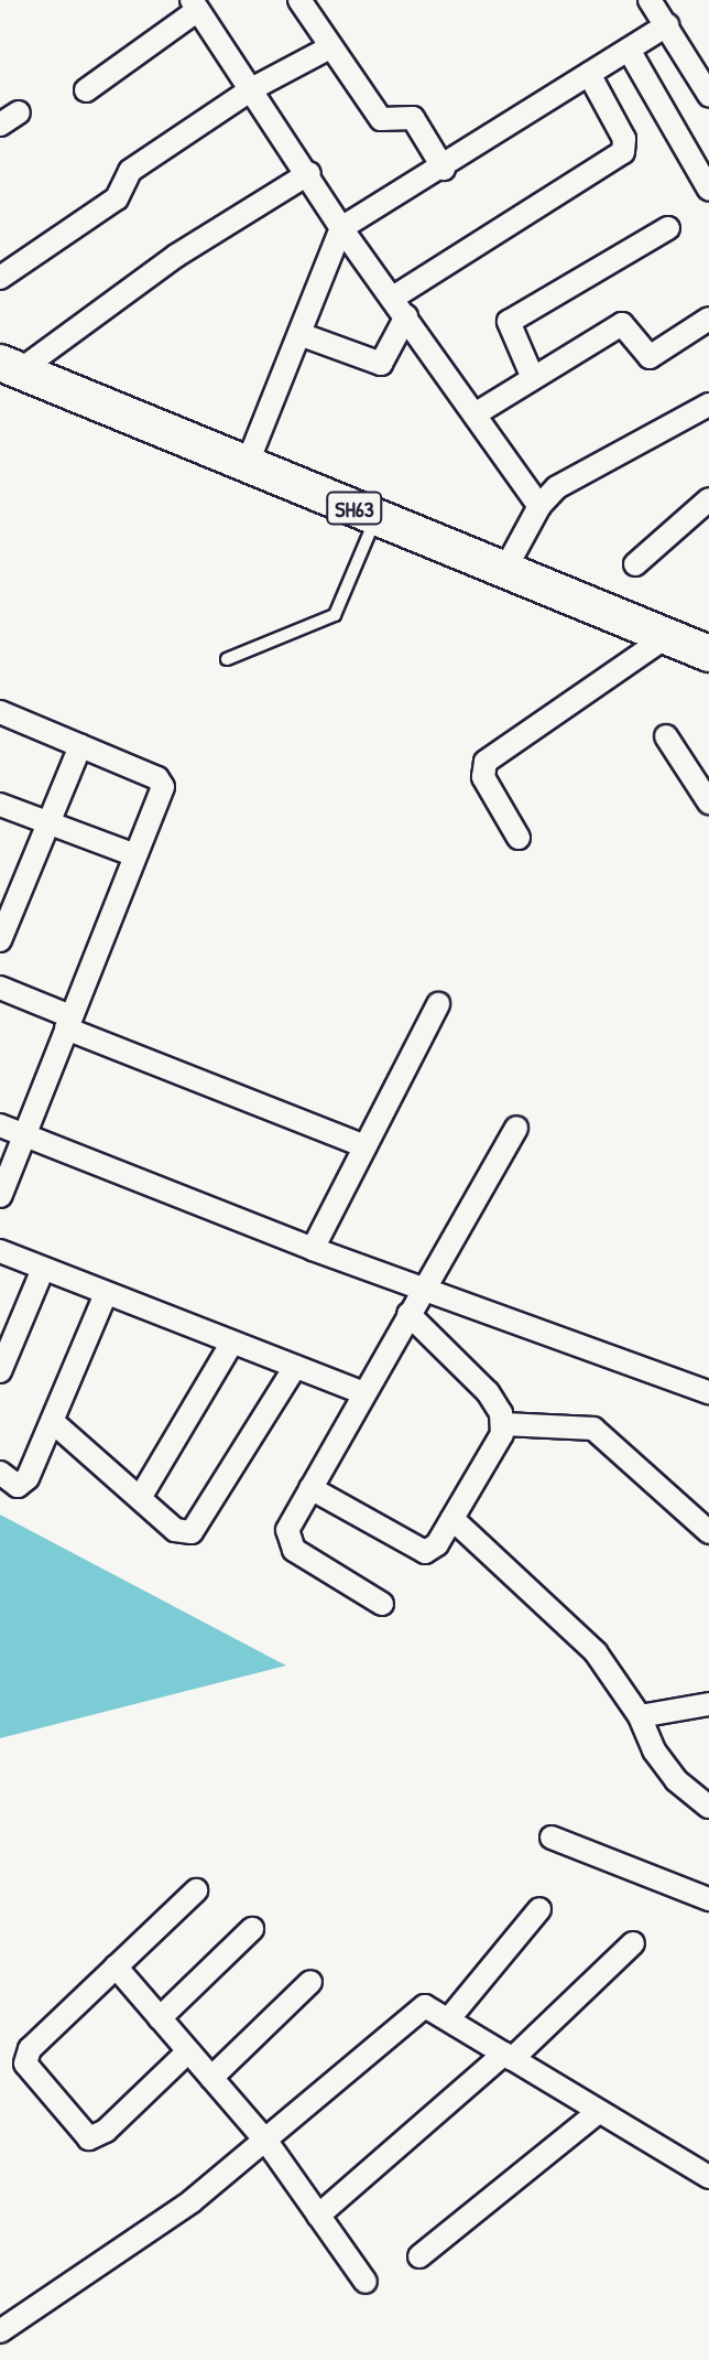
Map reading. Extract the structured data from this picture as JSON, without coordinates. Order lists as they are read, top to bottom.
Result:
{
  "streets": {
    "main road": ["SH63"]
  }
}
